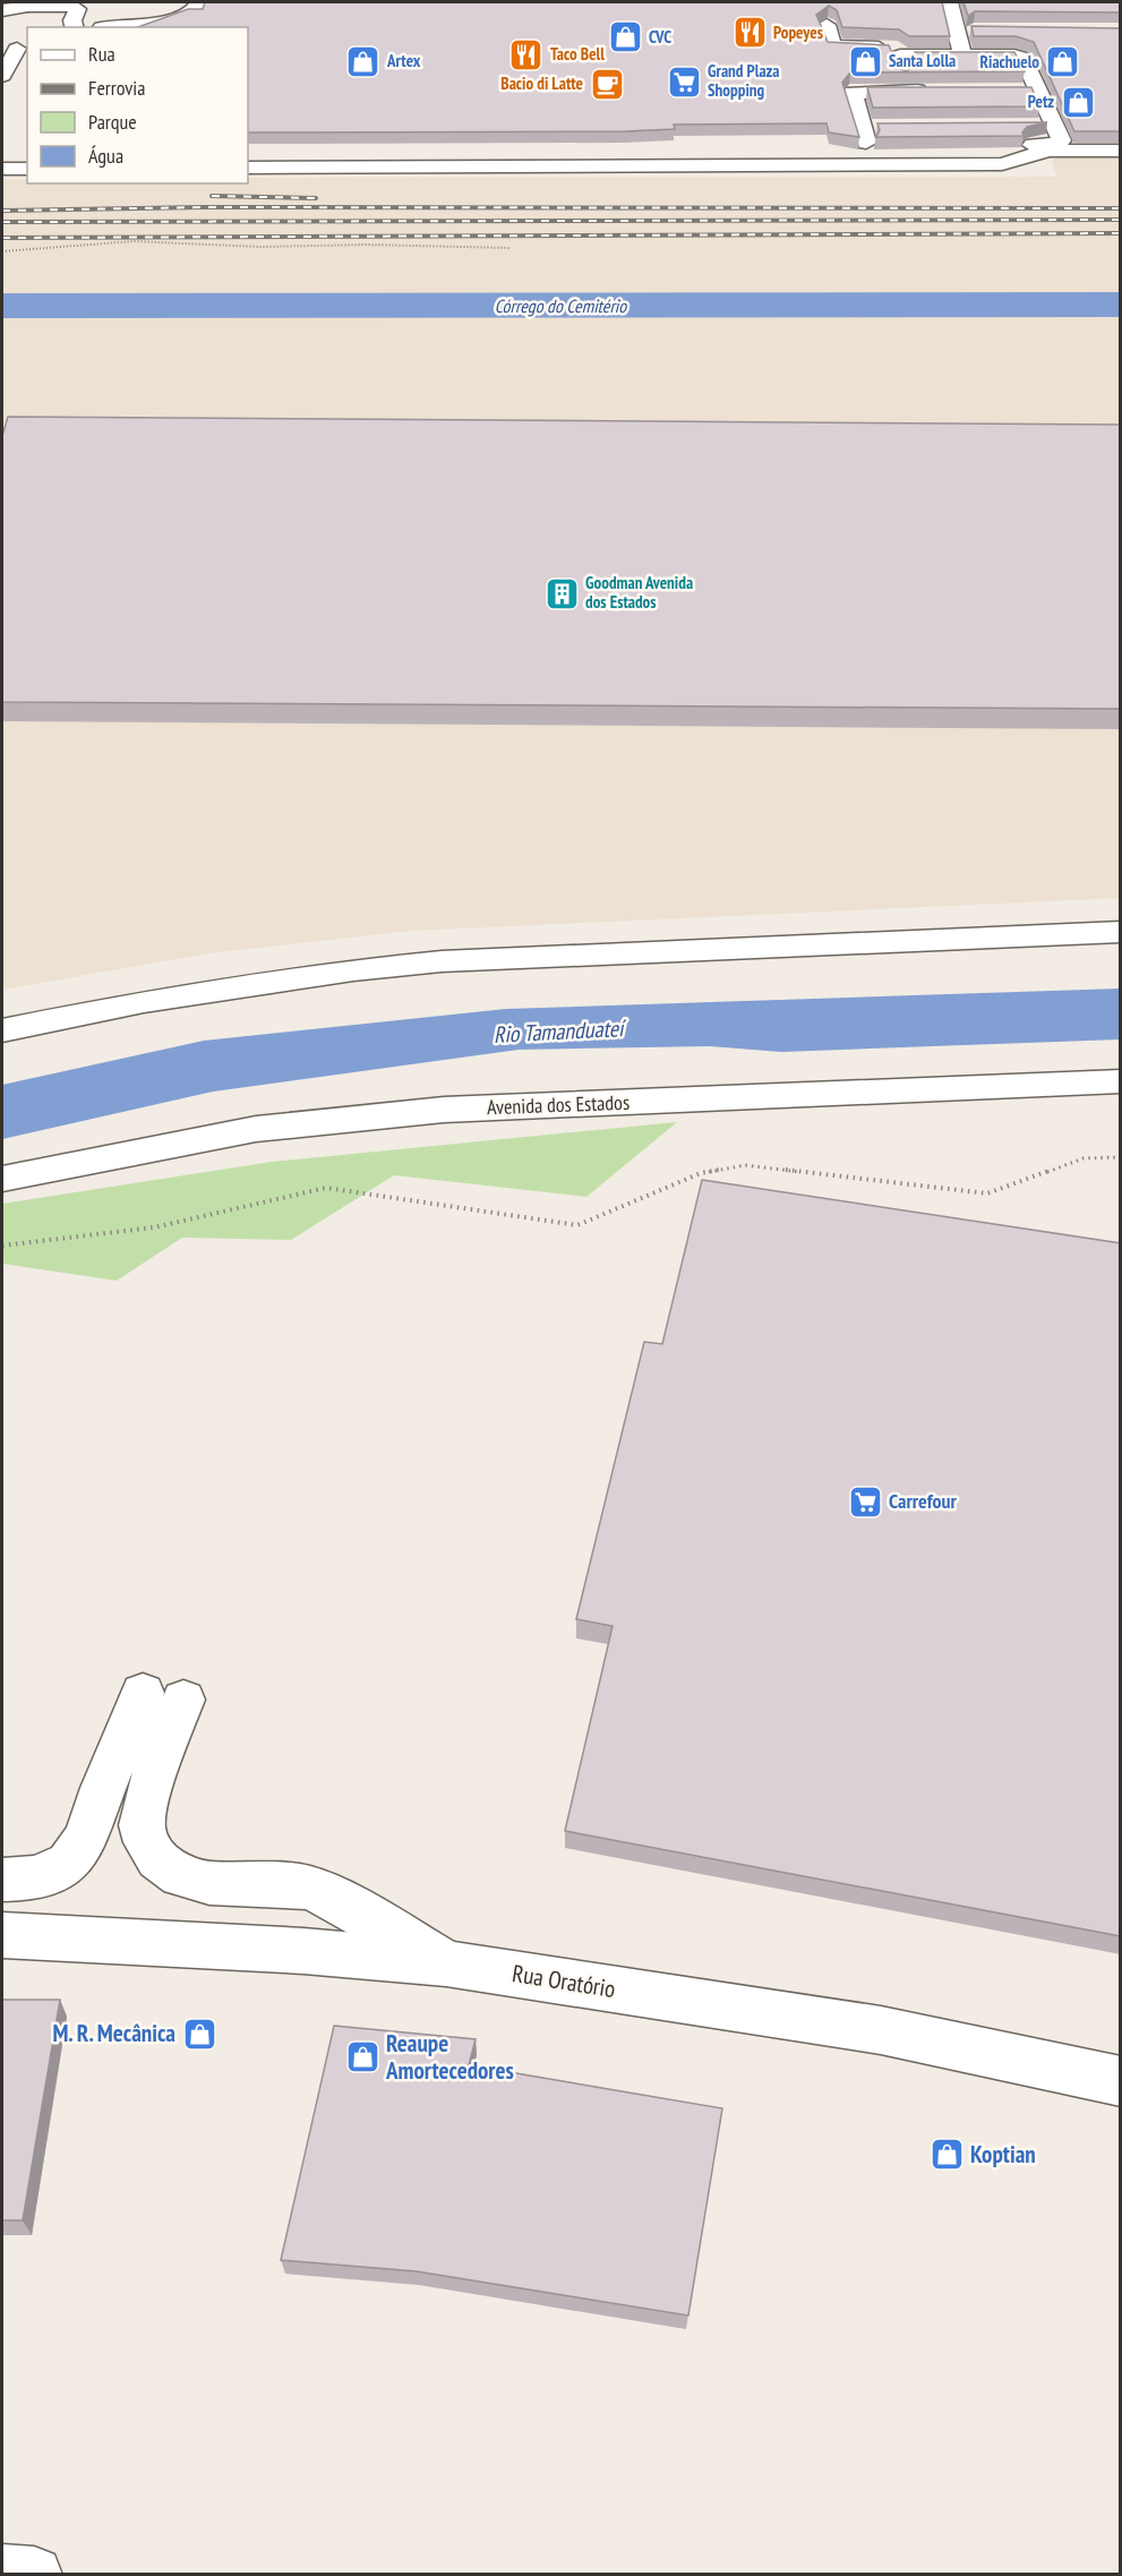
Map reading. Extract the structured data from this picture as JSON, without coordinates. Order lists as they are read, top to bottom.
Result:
{
  "streets": {
    "main road": ["Avenida dos Estados", "Rua Oratório"]
  },
  "water": ["Córrego do Cemitério", "Rio Tamanduateí"],
  "places": {
    "restaurant": ["Popeyes", "Taco Bell"],
    "shop": [
      "CVC",
      "Artex",
      "Santa Lolla",
      "Riachuelo",
      "Petz",
      "M. R. Mecânica",
      "Reaupe Amortecedores",
      "Koptian"
    ],
    "supermarket": ["Grand Plaza Shopping", "Carrefour"],
    "cafe": ["Bacio di Latte"],
    "building": ["Goodman Avenida dos Estados"]
  },
  "legend": [
    "Rua",
    "Ferrovia",
    "Parque",
    "Água"
  ]
}
